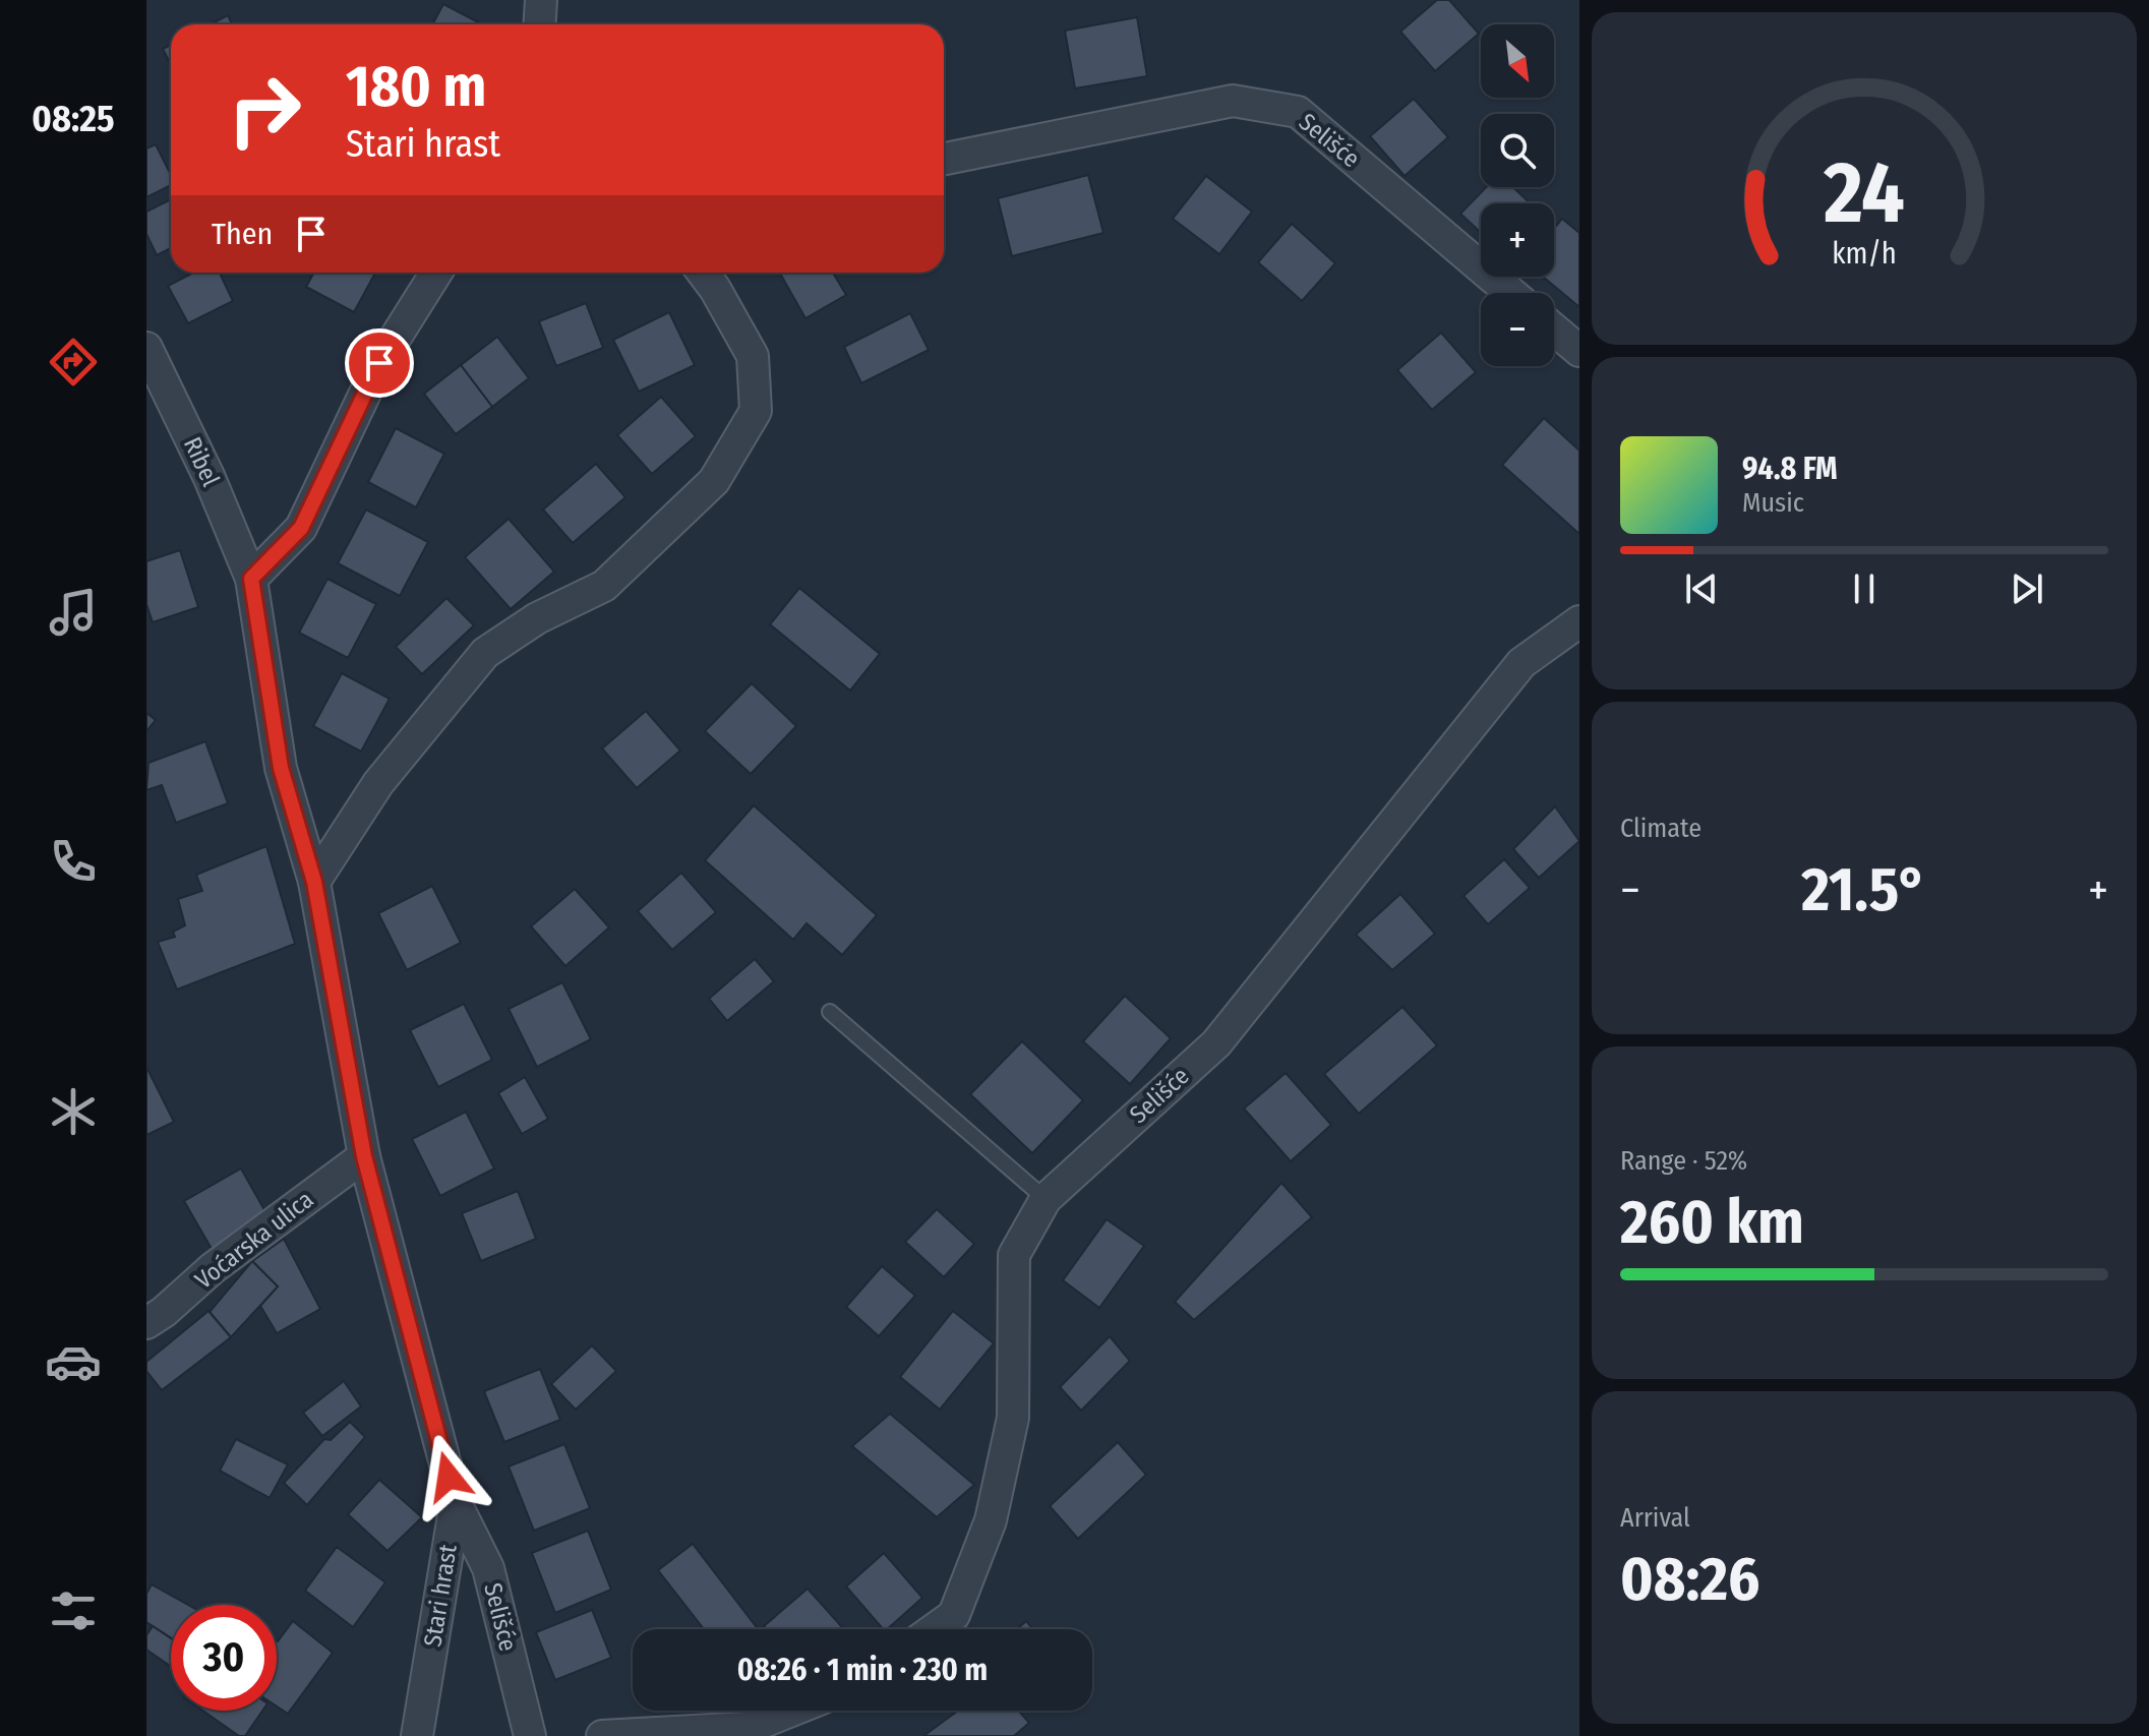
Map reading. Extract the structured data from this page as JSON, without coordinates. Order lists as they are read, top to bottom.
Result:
{
  "streets": {
    "street": [
      "Selišće",
      "Ribel",
      "Voćarska ulica",
      "Stari hrast"
    ]
  },
  "crossings": [
    ["Selišće", "Stari hrast"],
    ["Ribel", "Stari hrast"],
    ["Voćarska ulica", "Stari hrast"]
  ],
  "north": "bottom right",
  "page": {
    "tabs": "08:25",
    "map_buttons": ["+", "−"],
    "turn": ["180 m", "Stari hrast"],
    "then": "Then",
    "song": ["94.8 FM", "Music"],
    "tile": [
      "Climate",
      ["Range · 52%", "260 km"],
      ["Arrival", "08:26"]
    ],
    "heat": ["−", "21.5°", "+"],
    "limit": "30",
    "trip": "08:26 · 1 min · 230 m",
    "gauge": ["24", "km/h"]
  }
}
